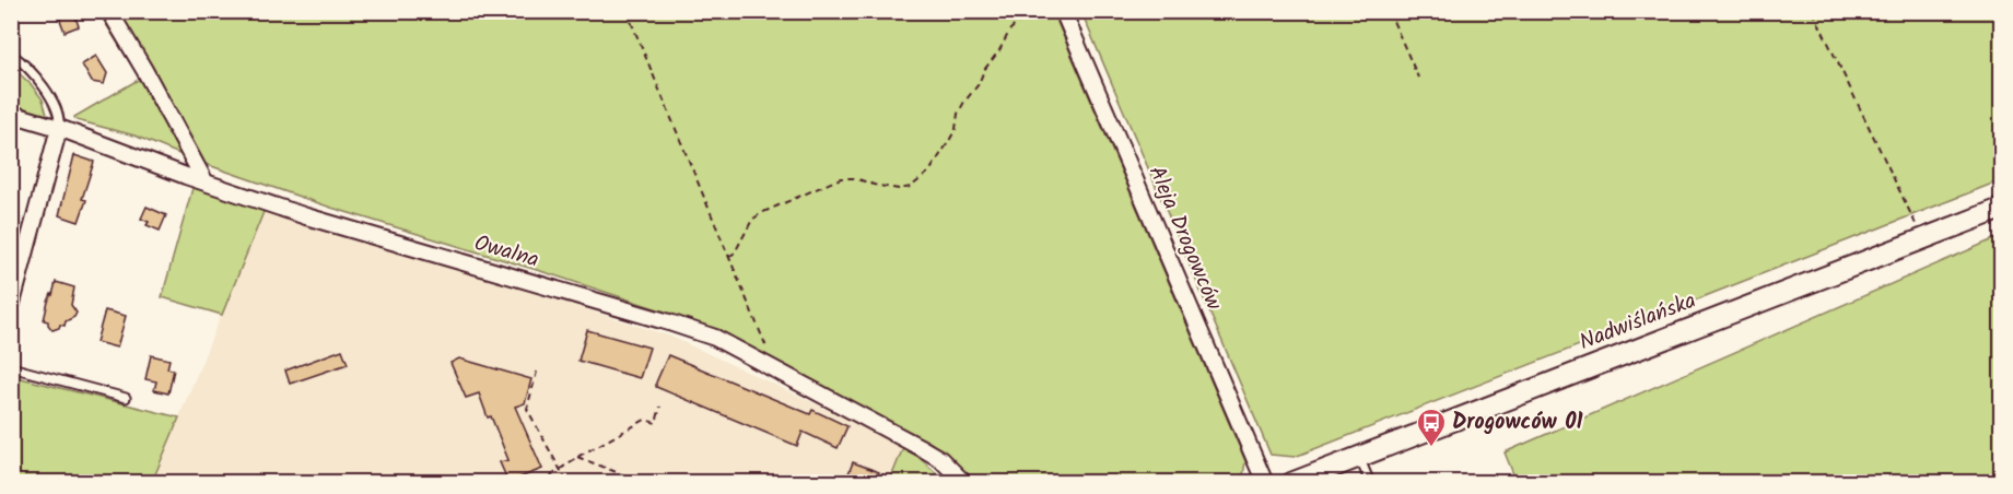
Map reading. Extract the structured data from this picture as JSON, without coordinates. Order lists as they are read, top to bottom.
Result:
{
  "streets": {
    "main road": ["Nadwiślańska"],
    "street": ["Aleja Drogowców", "Owalna"]
  },
  "places": {
    "bus stop": ["Drogowców 01"]
  }
}
